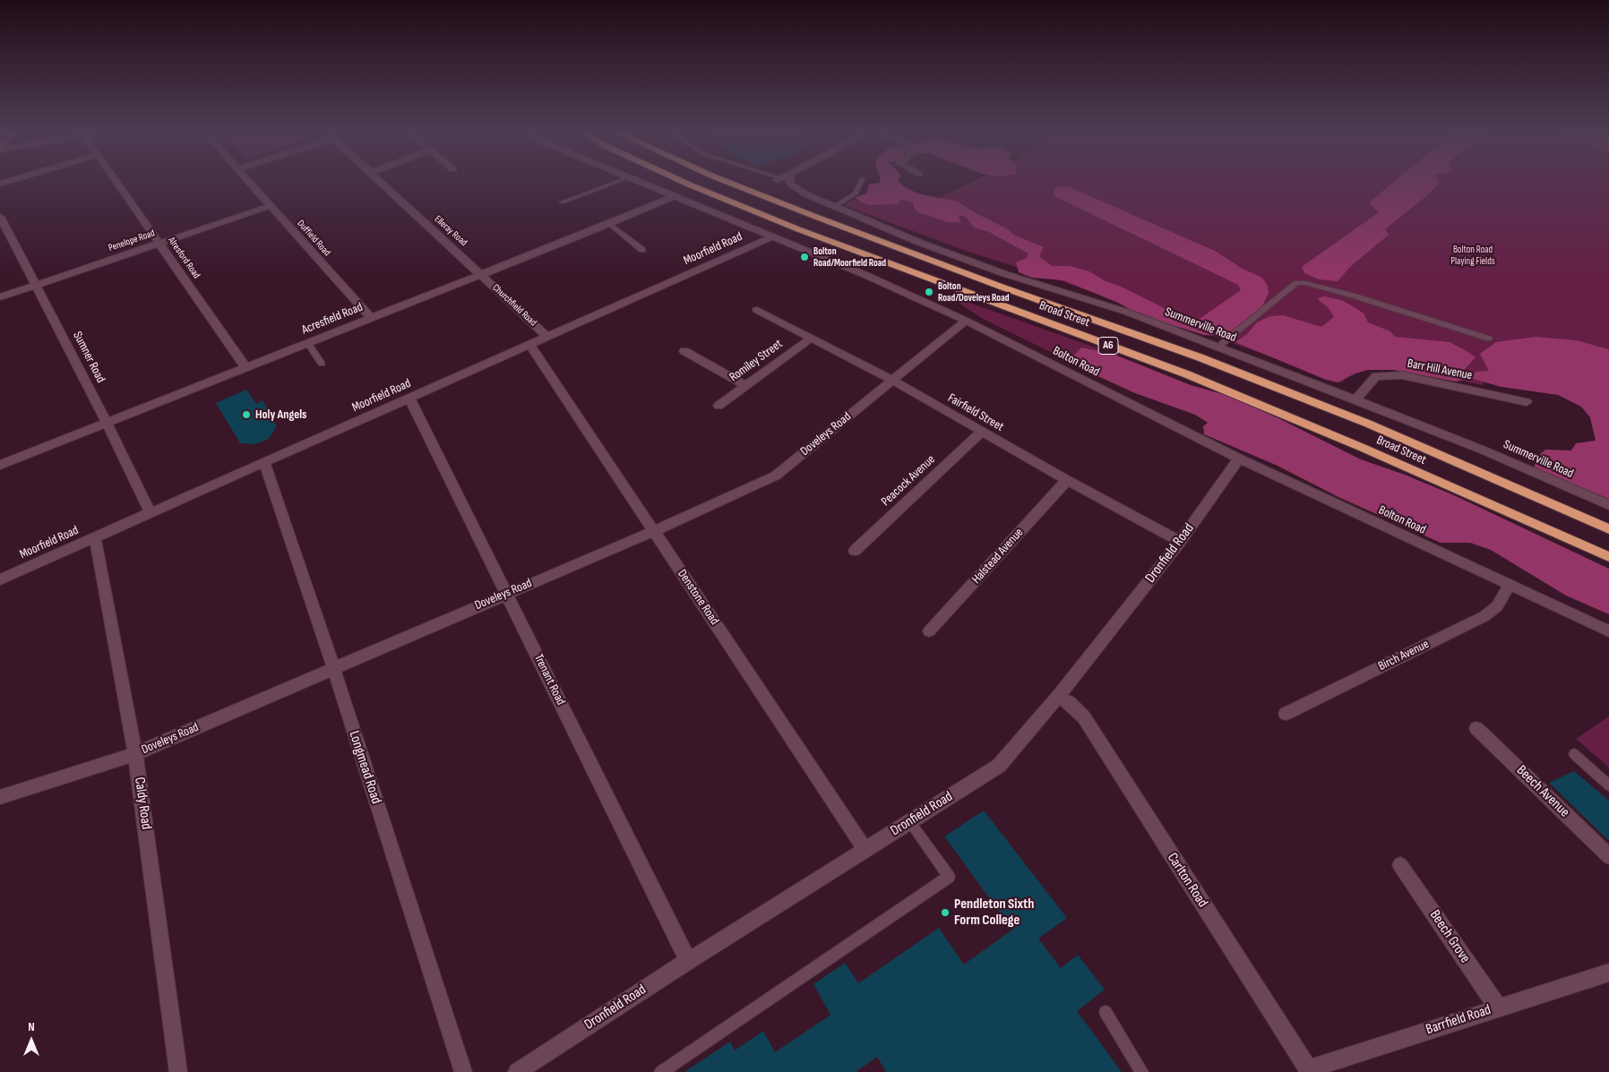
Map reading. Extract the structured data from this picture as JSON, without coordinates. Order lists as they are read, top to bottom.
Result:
{
  "streets": {
    "highway": ["Broad Street", "A6"],
    "street": [
      "Elleray Road",
      "Duffield Road",
      "Penelope Road",
      "Moorfield Road",
      "Alresford Road",
      "Churchfield Road",
      "Acresfield Road",
      "Summerville Road",
      "Sumner Road",
      "Romiley Street",
      "Bolton Road",
      "Barr Hill Avenue",
      "Fairfield Street",
      "Doveleys Road",
      "Peacock Avenue",
      "Dronfield Road",
      "Halstead Avenue",
      "Denstone Road",
      "Birch Avenue",
      "Trenant Road",
      "Longmead Road",
      "Beech Avenue",
      "Caldy Road",
      "Carlton Road",
      "Beech Grove",
      "Barrfield Road"
    ]
  },
  "crossings": [
    ["Elleray Road", "Churchfield Road"],
    ["Elleray Road", "Acresfield Road"],
    ["Duffield Road", "Penelope Road"],
    ["Duffield Road", "Acresfield Road"],
    ["Penelope Road", "Alresford Road"],
    ["Penelope Road", "Sumner Road"],
    ["Moorfield Road", "Churchfield Road"],
    ["Moorfield Road", "Sumner Road"],
    ["Moorfield Road", "Bolton Road"],
    ["Moorfield Road", "Denstone Road"],
    ["Moorfield Road", "Trenant Road"],
    ["Moorfield Road", "Longmead Road"],
    ["Moorfield Road", "Caldy Road"],
    ["Alresford Road", "Acresfield Road"],
    ["Churchfield Road", "Acresfield Road"],
    ["Acresfield Road", "Sumner Road"],
    ["Acresfield Road", "Bolton Road"],
    ["Summerville Road", "Barr Hill Avenue"],
    ["Romiley Street", "Fairfield Street"],
    ["Bolton Road", "Doveleys Road"],
    ["Bolton Road", "Dronfield Road"],
    ["Bolton Road", "Birch Avenue"],
    ["Fairfield Street", "Doveleys Road"],
    ["Fairfield Street", "Peacock Avenue"],
    ["Fairfield Street", "Dronfield Road"],
    ["Fairfield Street", "Halstead Avenue"],
    ["Doveleys Road", "Denstone Road"],
    ["Doveleys Road", "Trenant Road"],
    ["Doveleys Road", "Longmead Road"],
    ["Doveleys Road", "Caldy Road"],
    ["Dronfield Road", "Denstone Road"],
    ["Dronfield Road", "Trenant Road"],
    ["Dronfield Road", "Carlton Road"],
    ["Carlton Road", "Barrfield Road"],
    ["Beech Grove", "Barrfield Road"]
  ],
  "parks": ["Bolton Road Playing Fields"],
  "places": [
    "Bolton Road/Moorfield Road",
    "Bolton Road/Doveleys Road",
    "Holy Angels",
    "Pendleton Sixth Form College"
  ],
  "north": "top"
}
